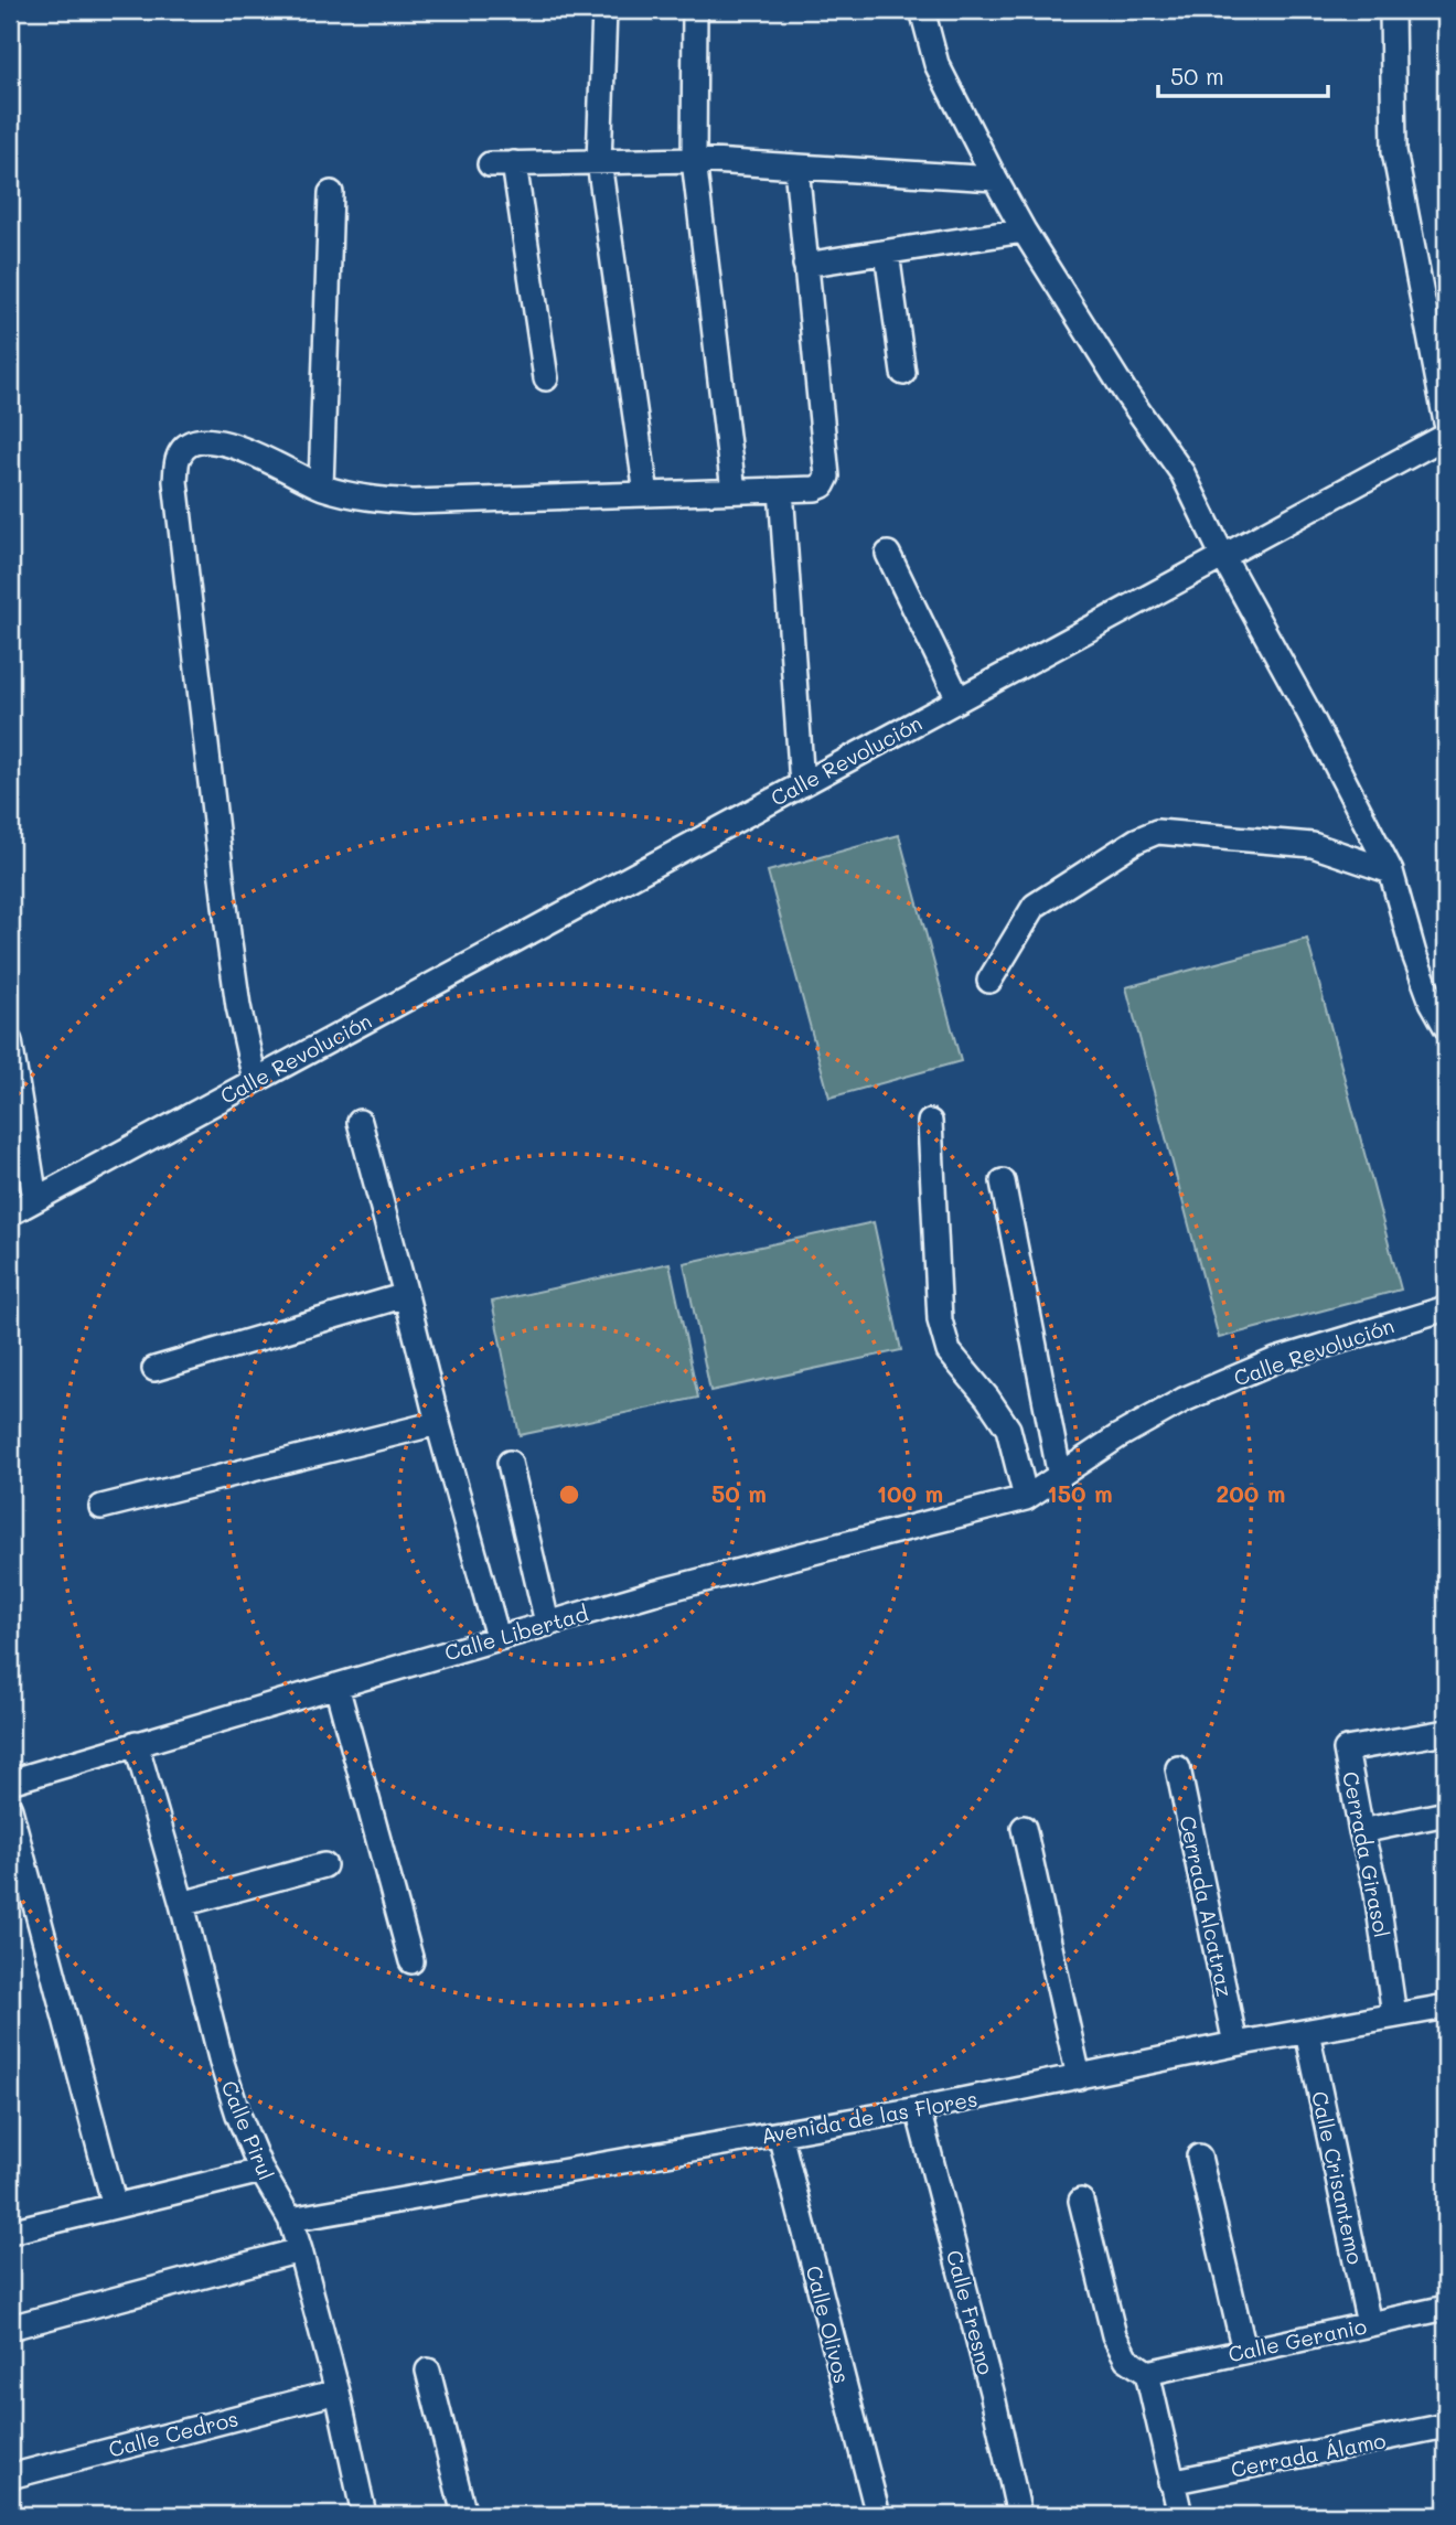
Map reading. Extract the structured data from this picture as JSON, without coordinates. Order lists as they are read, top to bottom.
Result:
{
  "streets": {
    "street": [
      "Calle Revolución",
      "Calle Libertad",
      "Cerrada Girasol",
      "Cerrada Alcatraz",
      "Avenida de las Flores",
      "Calle Pirul",
      "Calle Crisantemo",
      "Calle Fresno",
      "Calle Olivos",
      "Calle Geranio",
      "Calle Cedros",
      "Cerrada Álamo"
    ]
  },
  "crossings": [
    ["Calle Revolución", "Calle Libertad"],
    ["Calle Libertad", "Calle Pirul"],
    ["Cerrada Girasol", "Avenida de las Flores"],
    ["Cerrada Alcatraz", "Avenida de las Flores"],
    ["Avenida de las Flores", "Calle Pirul"],
    ["Avenida de las Flores", "Calle Crisantemo"],
    ["Avenida de las Flores", "Calle Fresno"],
    ["Avenida de las Flores", "Calle Olivos"],
    ["Calle Pirul", "Calle Cedros"],
    ["Calle Crisantemo", "Calle Geranio"]
  ],
  "scale_bar": "50 m",
  "rings": [
    "50 m",
    "100 m",
    "150 m",
    "200 m"
  ]
}
